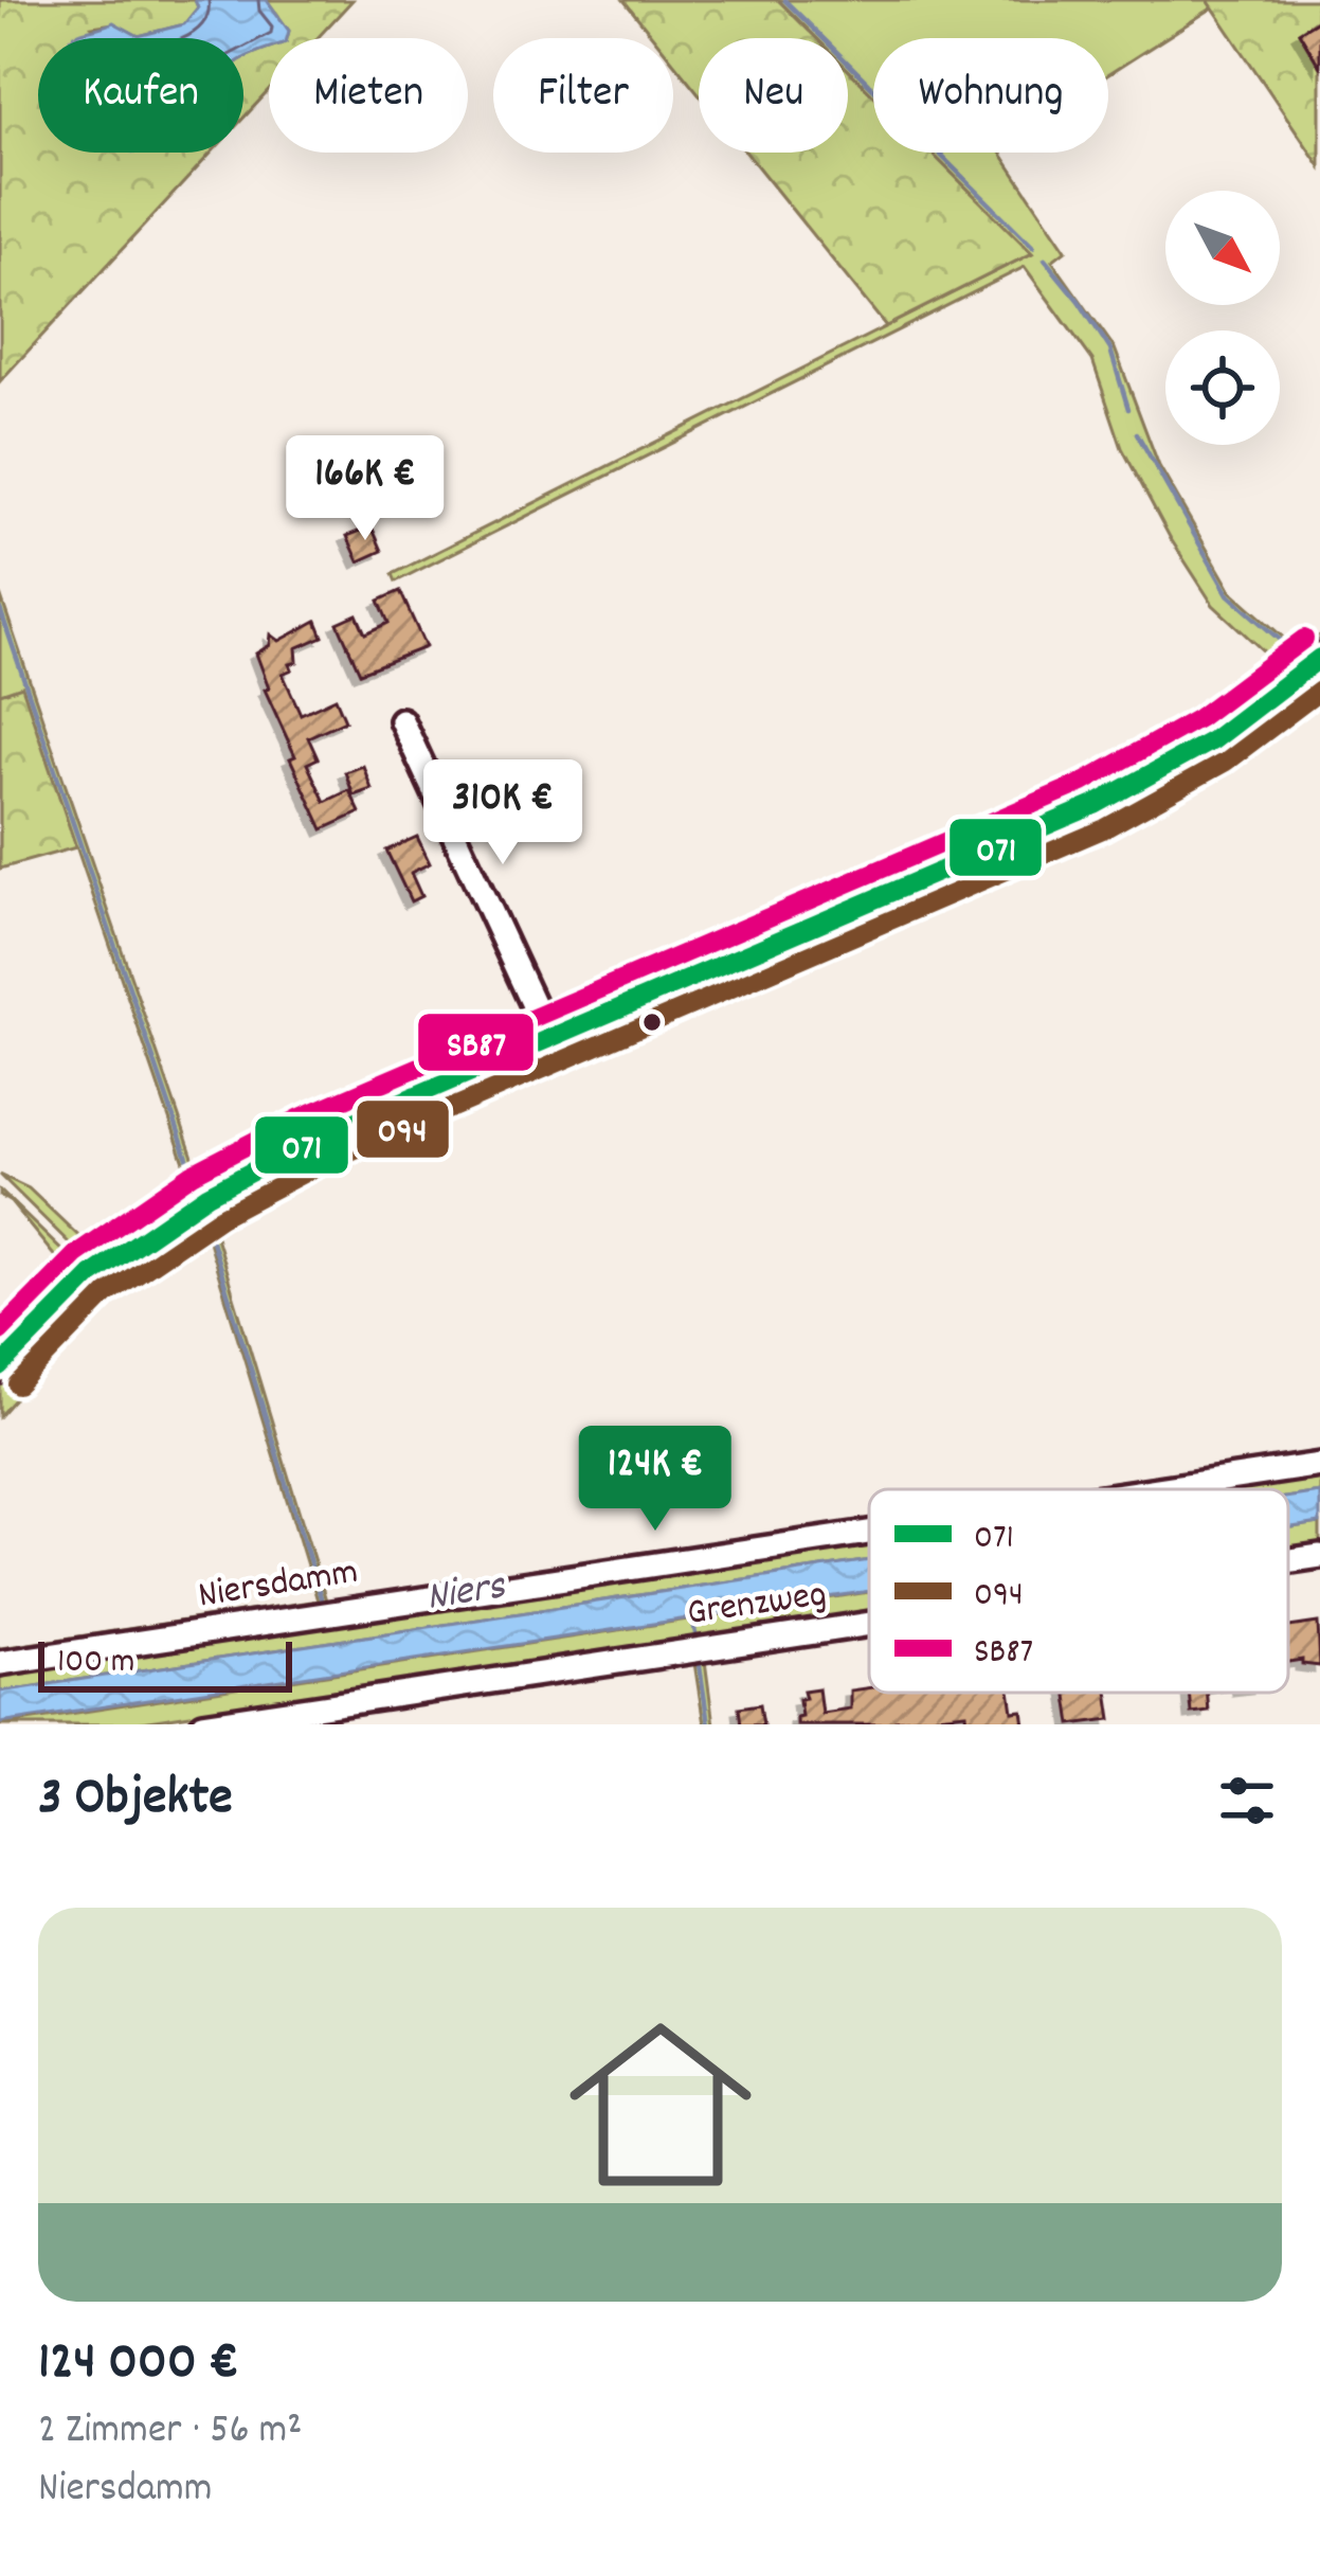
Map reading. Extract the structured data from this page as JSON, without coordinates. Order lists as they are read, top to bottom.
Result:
{
  "streets": {
    "street": ["Niersdamm", "Grenzweg"]
  },
  "water": ["Niers"],
  "lines": ["transit line SB87", "transit line 071", "transit line 094"],
  "legend": ["071", "094", "SB87"],
  "scale_bar": "100 m",
  "north": "bottom right",
  "page": {
    "chip": [
      "Kaufen",
      "Mieten",
      "Filter",
      "Neu",
      "Wohnung"
    ],
    "price": ["166K €", "310K €", "124K €"],
    "scale": "100 m",
    "heading": "3 Objekte",
    "list": [
      {
        "name": "124 000 €",
        "note": "2 Zimmer · 56 m² · Niersdamm"
      }
    ]
  }
}
